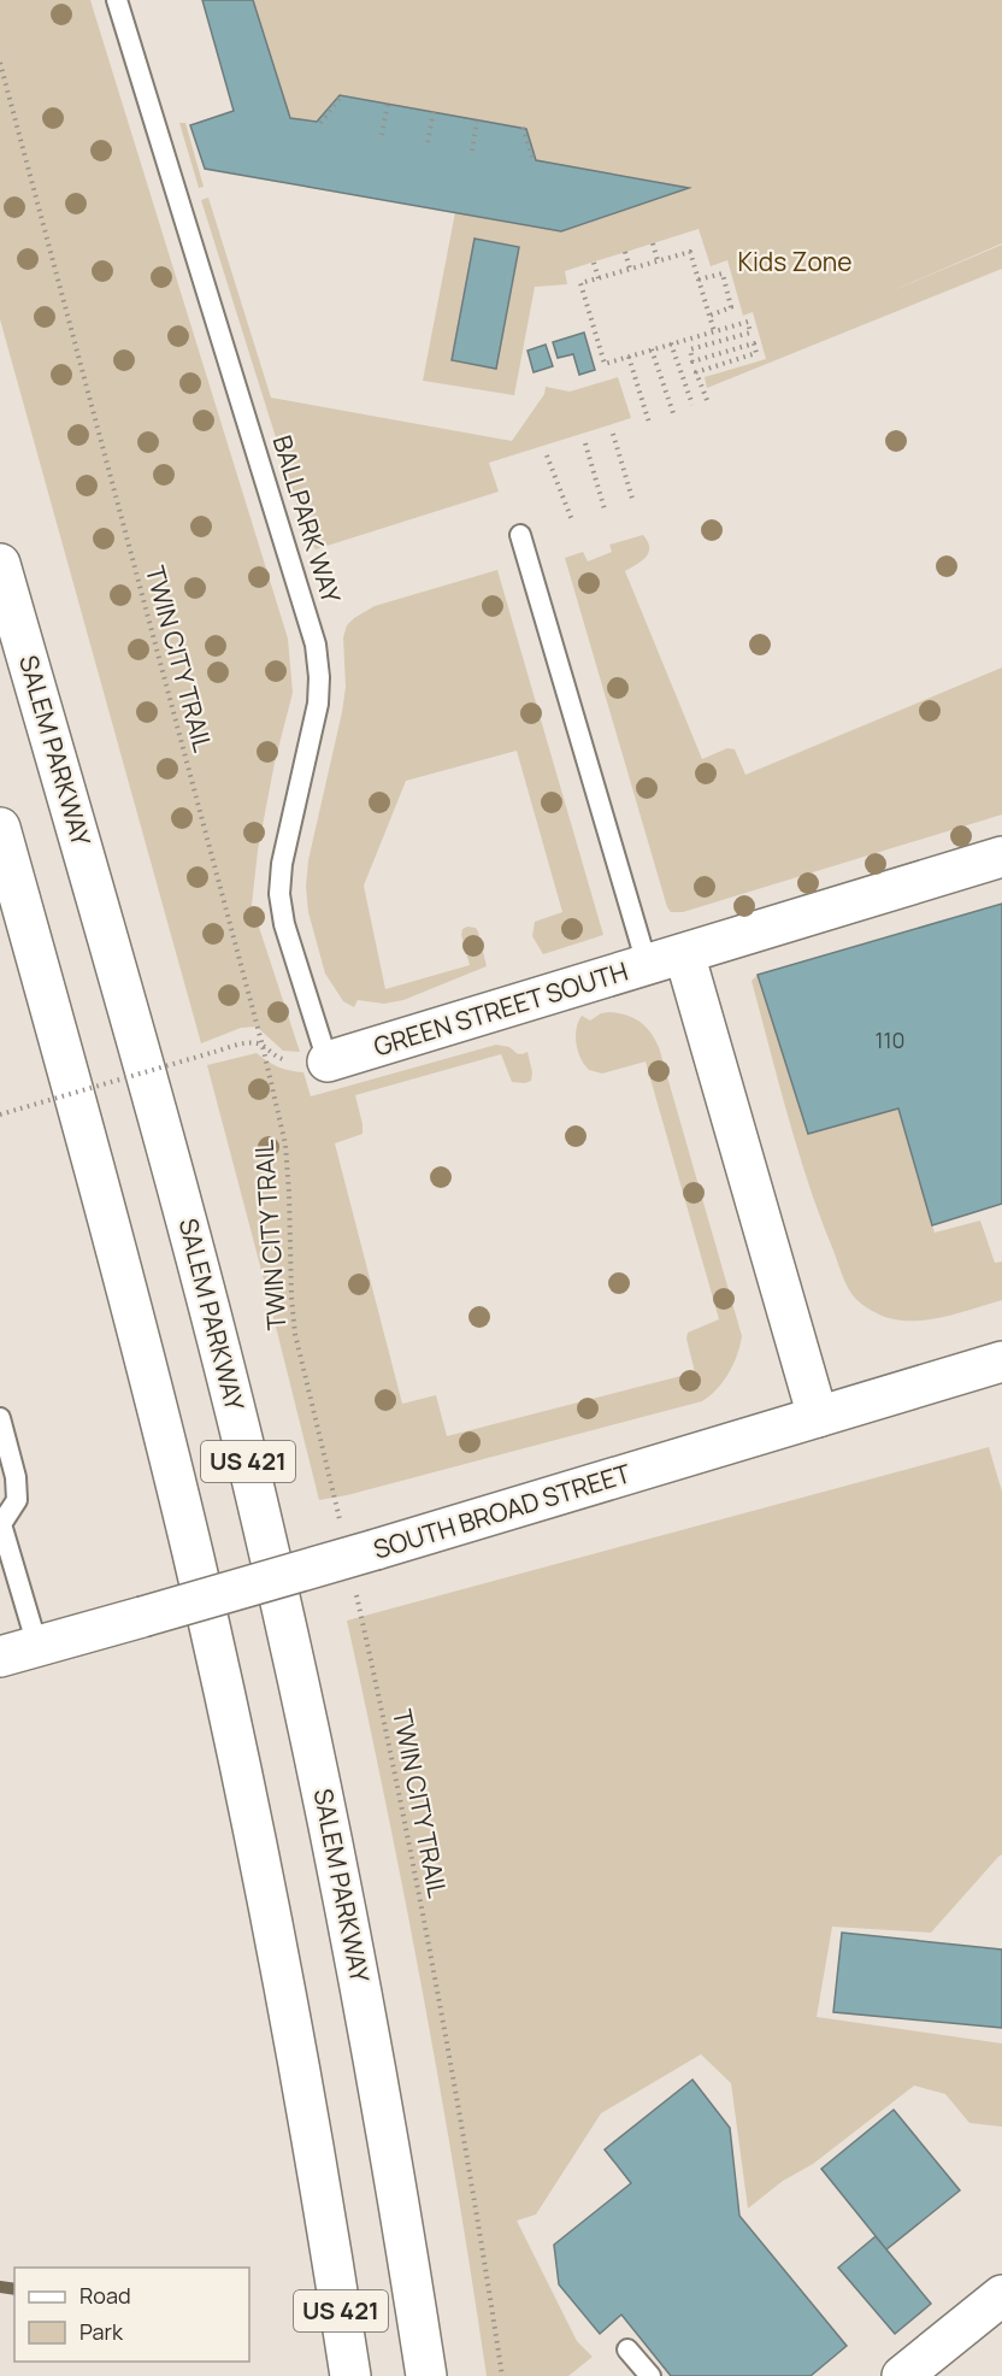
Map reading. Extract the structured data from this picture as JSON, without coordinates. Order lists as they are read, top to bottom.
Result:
{
  "streets": {
    "main road": [
      "SALEM PARKWAY",
      "GREEN STREET SOUTH",
      "US 421",
      "SOUTH BROAD STREET"
    ],
    "lane": ["BALLPARK WAY"],
    "path": ["TWIN CITY TRAIL"]
  },
  "crossings": [
    ["BALLPARK WAY", "GREEN STREET SOUTH"],
    ["TWIN CITY TRAIL", "SOUTH BROAD STREET"]
  ],
  "parks": ["Kids Zone"],
  "house_numbers": ["110"],
  "legend": ["Road", "Park"]
}
